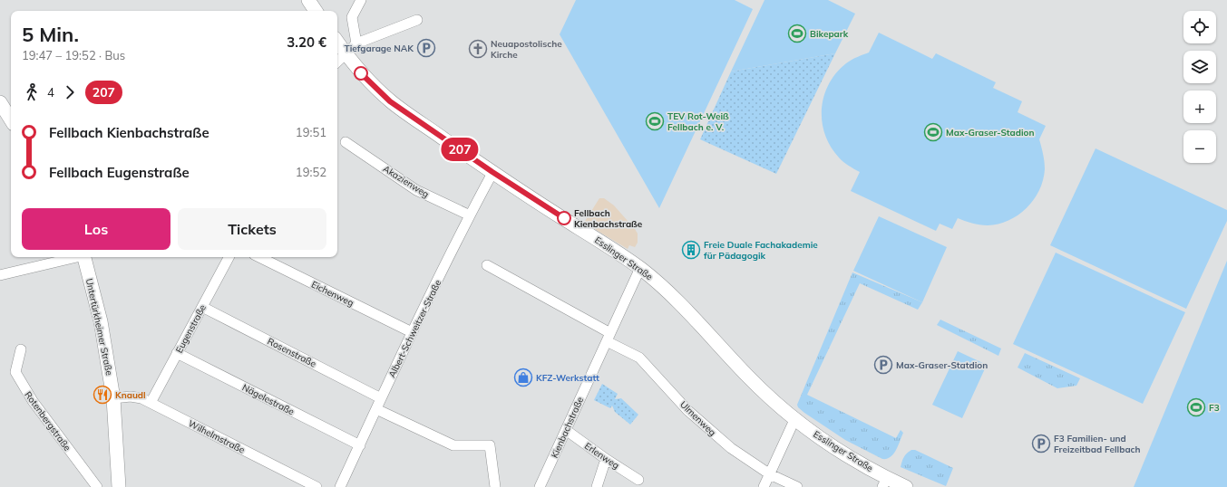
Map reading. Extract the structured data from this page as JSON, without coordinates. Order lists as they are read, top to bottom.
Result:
{
  "streets": {
    "main road": ["Esslinger Straße", "Untertürkheimer Straße"],
    "street": [
      "Akazienweg",
      "Eichenweg",
      "Eugenstraße",
      "Albert-Schweitzer-Straße",
      "Rosenstraße",
      "Nägelestraße",
      "Ulmenweg",
      "Rotenbergstraße",
      "Kienbachstraße",
      "Wilhelmstraße",
      "Erlenweg"
    ]
  },
  "crossings": [
    ["Akazienweg", "Albert-Schweitzer-Straße"],
    ["Esslinger Straße", "Albert-Schweitzer-Straße"],
    ["Esslinger Straße", "Kienbachstraße"],
    ["Eichenweg", "Albert-Schweitzer-Straße"],
    ["Untertürkheimer Straße", "Wilhelmstraße"],
    ["Eugenstraße", "Rosenstraße"],
    ["Eugenstraße", "Nägelestraße"],
    ["Eugenstraße", "Wilhelmstraße"],
    ["Albert-Schweitzer-Straße", "Rosenstraße"],
    ["Albert-Schweitzer-Straße", "Nägelestraße"],
    ["Ulmenweg", "Kienbachstraße"],
    ["Kienbachstraße", "Erlenweg"]
  ],
  "places": {
    "sports": [
      "Bikepark",
      "TEV Rot-Weiß Fellbach e. V.",
      "Max-Graser-Stadion",
      "F3"
    ],
    "parking": ["Tiefgarage NAK", "Max-Graser-Statdion", "F3 Familien- und Freizeitbad Fellbach"],
    "church": ["Neuapostolische Kirche"],
    "other": ["Fellbach Kienbachstraße"],
    "building": ["Freie Duale Fachakademie für Pädagogik"],
    "shop": ["KFZ-Werkstatt"],
    "restaurant": ["Knaudl"]
  },
  "lines": ["bus line 207"],
  "page": {
    "on_map": "207",
    "map_buttons": ["+", "−"],
    "heading": ["5 Min.", "19:47 – 19:52 · Bus", "3.20 €"],
    "legs": ["4", "207"],
    "list": [
      {
        "name": "Fellbach Kienbachstraße",
        "value": "19:51"
      },
      {
        "name": "Fellbach Eugenstraße",
        "value": "19:52"
      }
    ],
    "buttons": ["Los", "Tickets"]
  }
}
